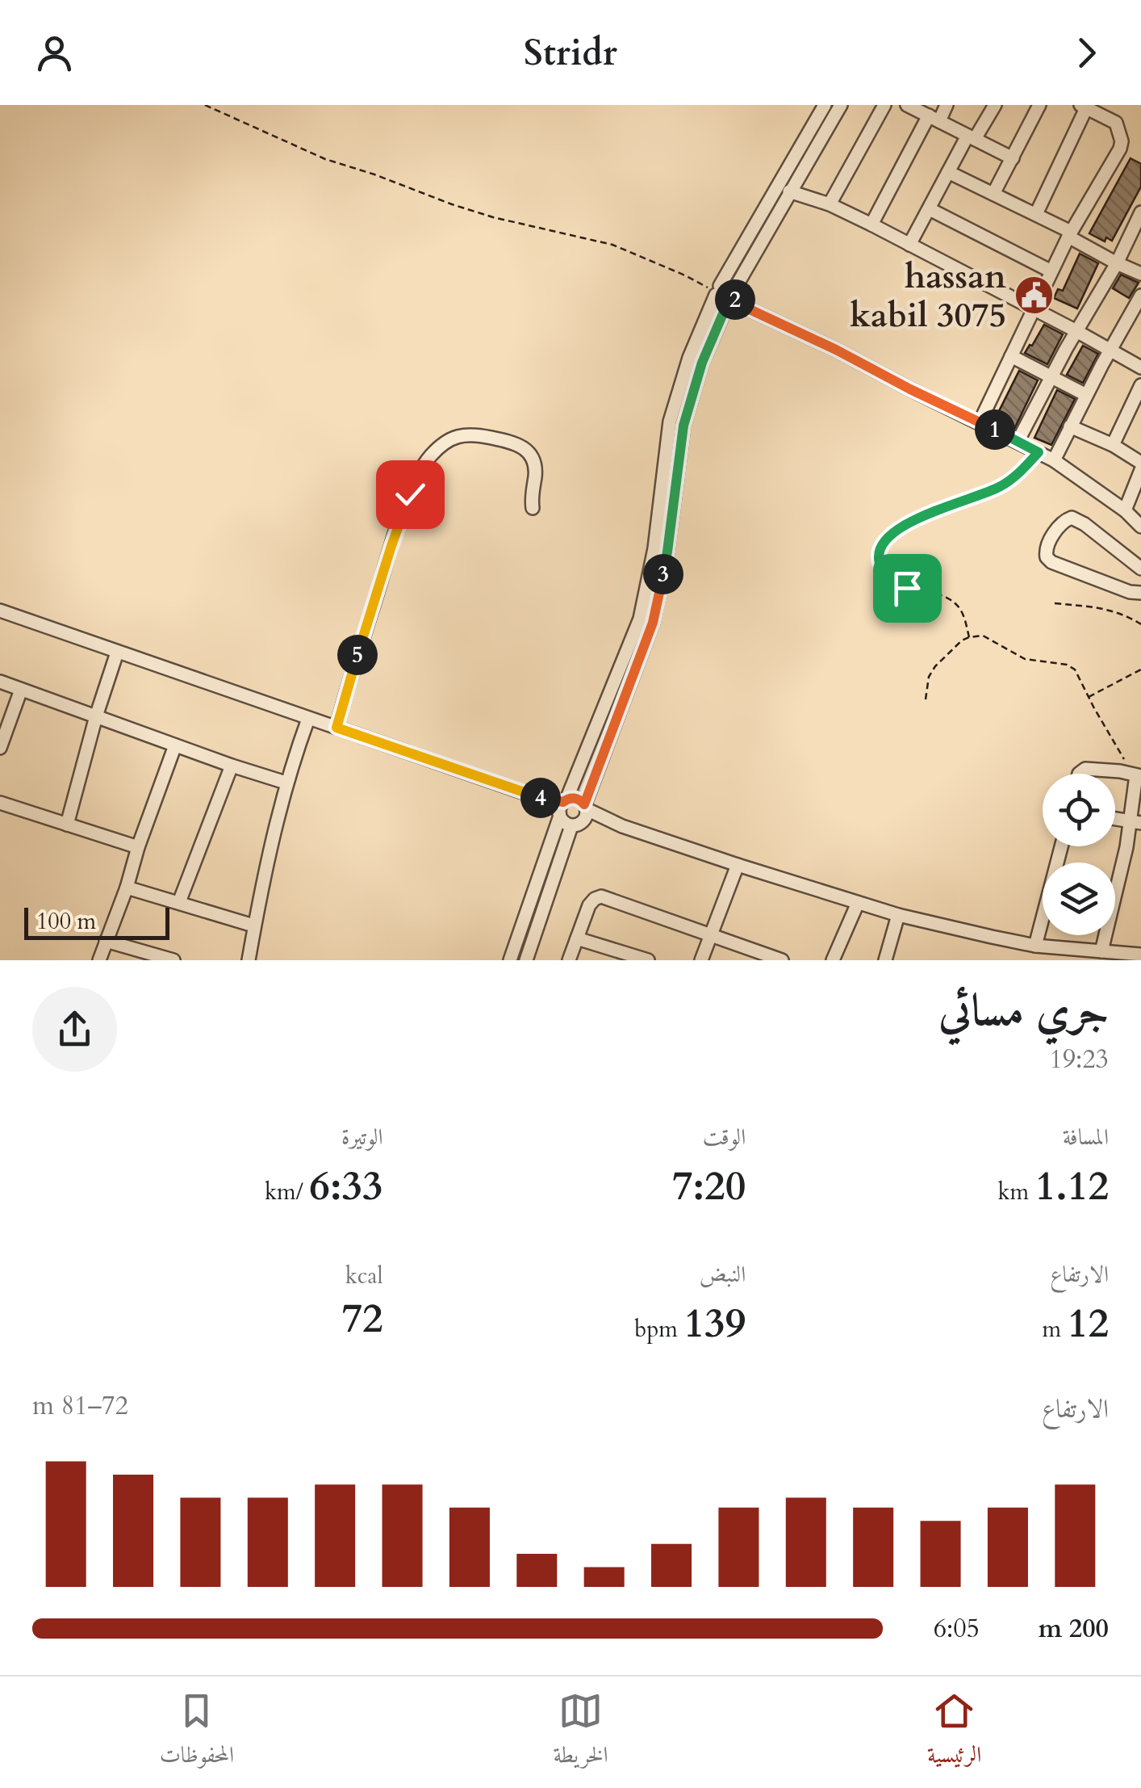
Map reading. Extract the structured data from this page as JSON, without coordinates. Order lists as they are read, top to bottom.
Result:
{
  "places": {
    "public building": ["hassan kabil 3075"]
  },
  "scale_bar": "100 m",
  "page": {
    "header": "Stridr",
    "pins": [
      "2",
      "1",
      "3",
      "5",
      "4"
    ],
    "scale": "100 m",
    "heading": ["جري مسائي", "19:23"],
    "stats": [
      ["المسافة", "1.12 km"],
      ["الوقت", "7:20"],
      ["الوتيرة", "6:33 /km"],
      ["الارتفاع", "12 m"],
      ["النبض", "139 bpm"],
      ["kcal", "72"]
    ],
    "chart": ["الارتفاع", "72–81 m"],
    "list": [
      {
        "name": "200 m",
        "note": "6:05"
      }
    ],
    "tabs": ["الرئيسية", "الخريطة", "المحفوظات"]
  }
}
